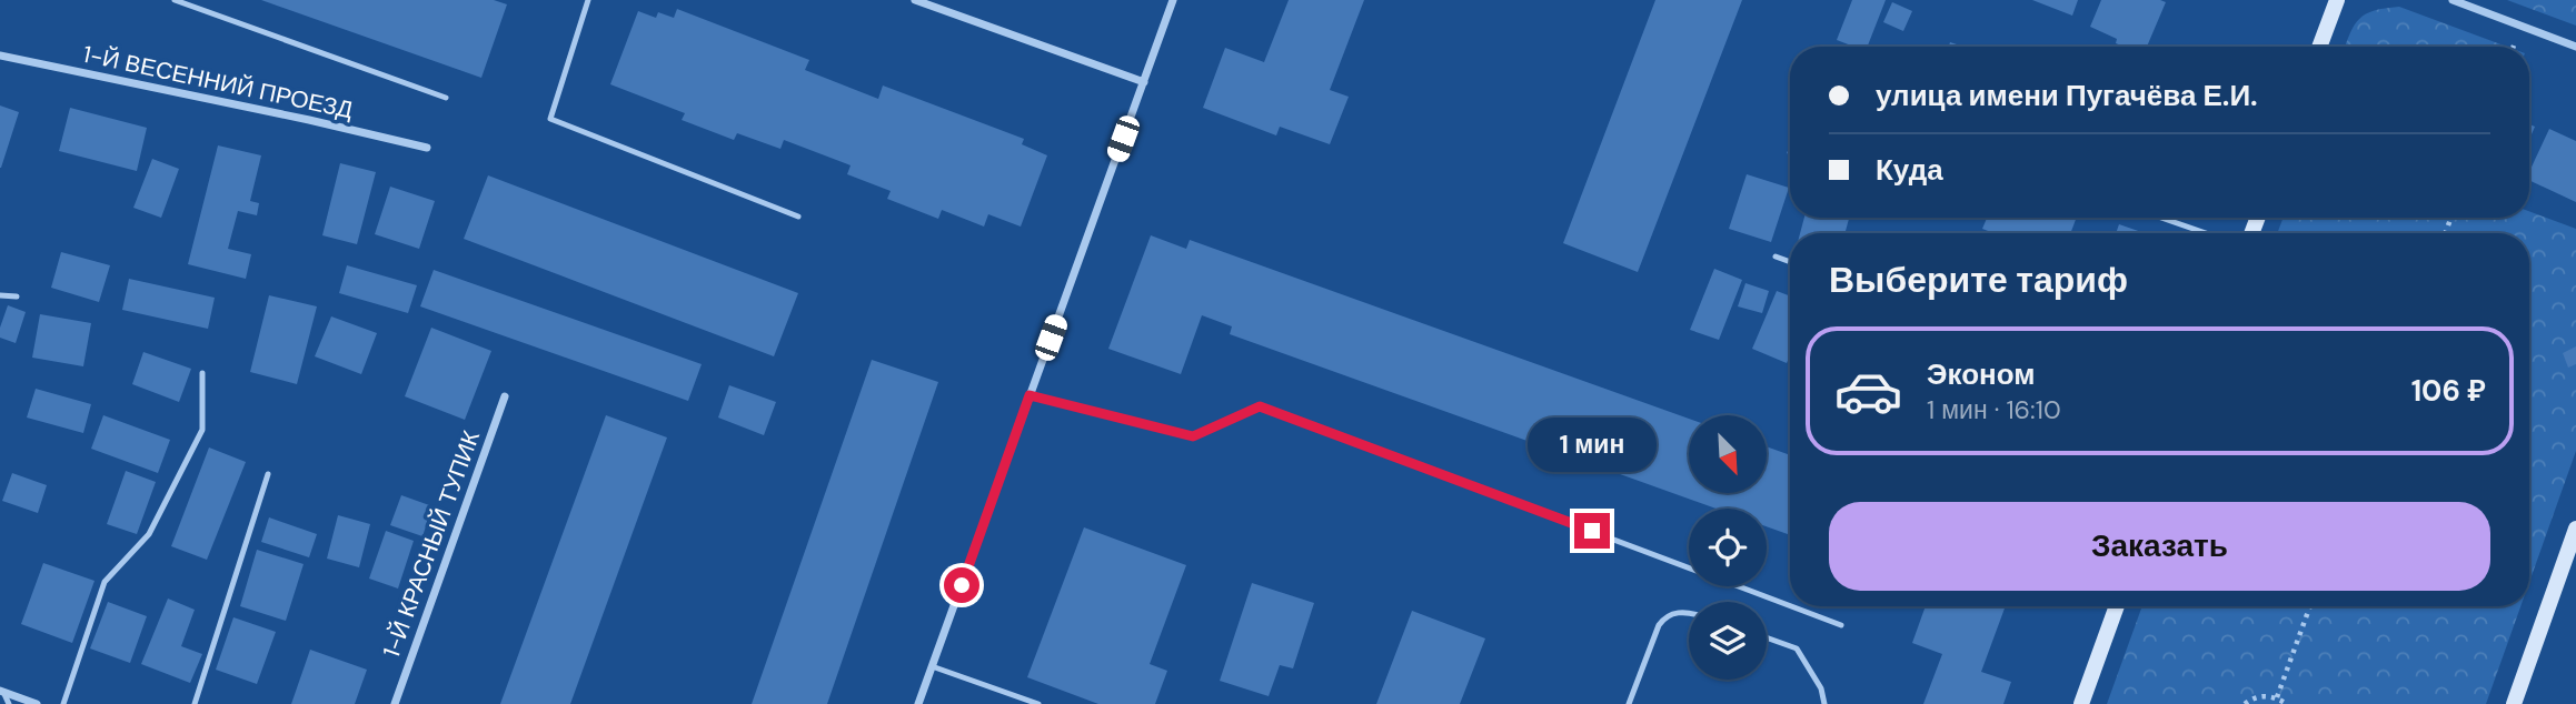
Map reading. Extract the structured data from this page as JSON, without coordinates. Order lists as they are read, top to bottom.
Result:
{
  "streets": {
    "street": ["1-Й ВЕСЕННИЙ ПРОЕЗД", "1-Й КРАСНЫЙ ТУПИК"]
  },
  "north": "bottom right",
  "page": {
    "banner": ["улица имени Пугачёва Е.И.", "Куда"],
    "heading": "Выберите тариф",
    "list": [
      {
        "name": "Эконом",
        "note": "1 мин · 16:10",
        "value": "106 ₽"
      }
    ],
    "bubble": "1 мин",
    "buttons": "Заказать"
  }
}
